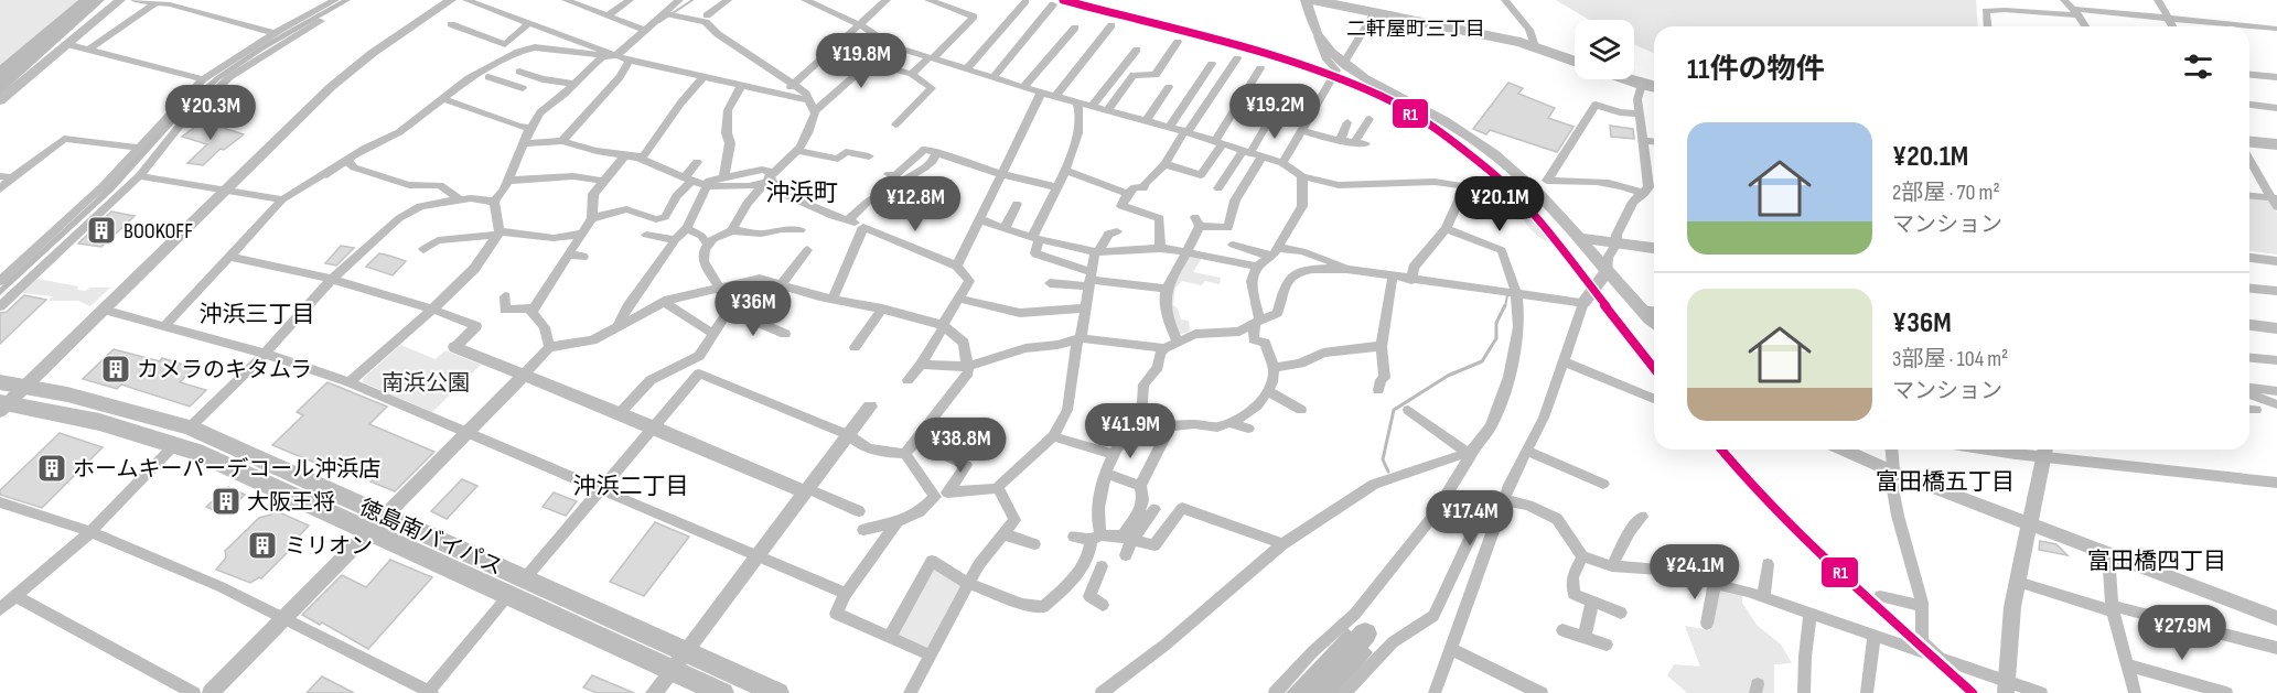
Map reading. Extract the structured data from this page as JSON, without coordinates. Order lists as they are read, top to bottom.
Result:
{
  "streets": {
    "highway": ["徳島南バイパス"]
  },
  "districts": [
    "二軒屋町三丁目",
    "沖浜町",
    "沖浜三丁目",
    "富田橋五丁目",
    "沖浜二丁目",
    "富田橋四丁目"
  ],
  "parks": ["南浜公園"],
  "places": {
    "building": [
      "BOOKOFF",
      "カメラのキタムラ",
      "ホームキーパーデコール沖浜店",
      "大阪王将",
      "ミリオン"
    ]
  },
  "lines": ["transit line R1"],
  "page": {
    "heading": "11件の物件",
    "price": [
      "¥19.8M",
      "¥19.2M",
      "¥20.3M",
      "¥12.8M",
      "¥20.1M",
      "¥36M",
      "¥41.9M",
      "¥38.8M",
      "¥17.4M",
      "¥24.1M",
      "¥27.9M"
    ],
    "list": [
      {
        "name": "¥20.1M",
        "note": "2部屋 · 70 m² · マンション"
      },
      {
        "name": "¥36M",
        "note": "3部屋 · 104 m² · マンション"
      }
    ]
  }
}
